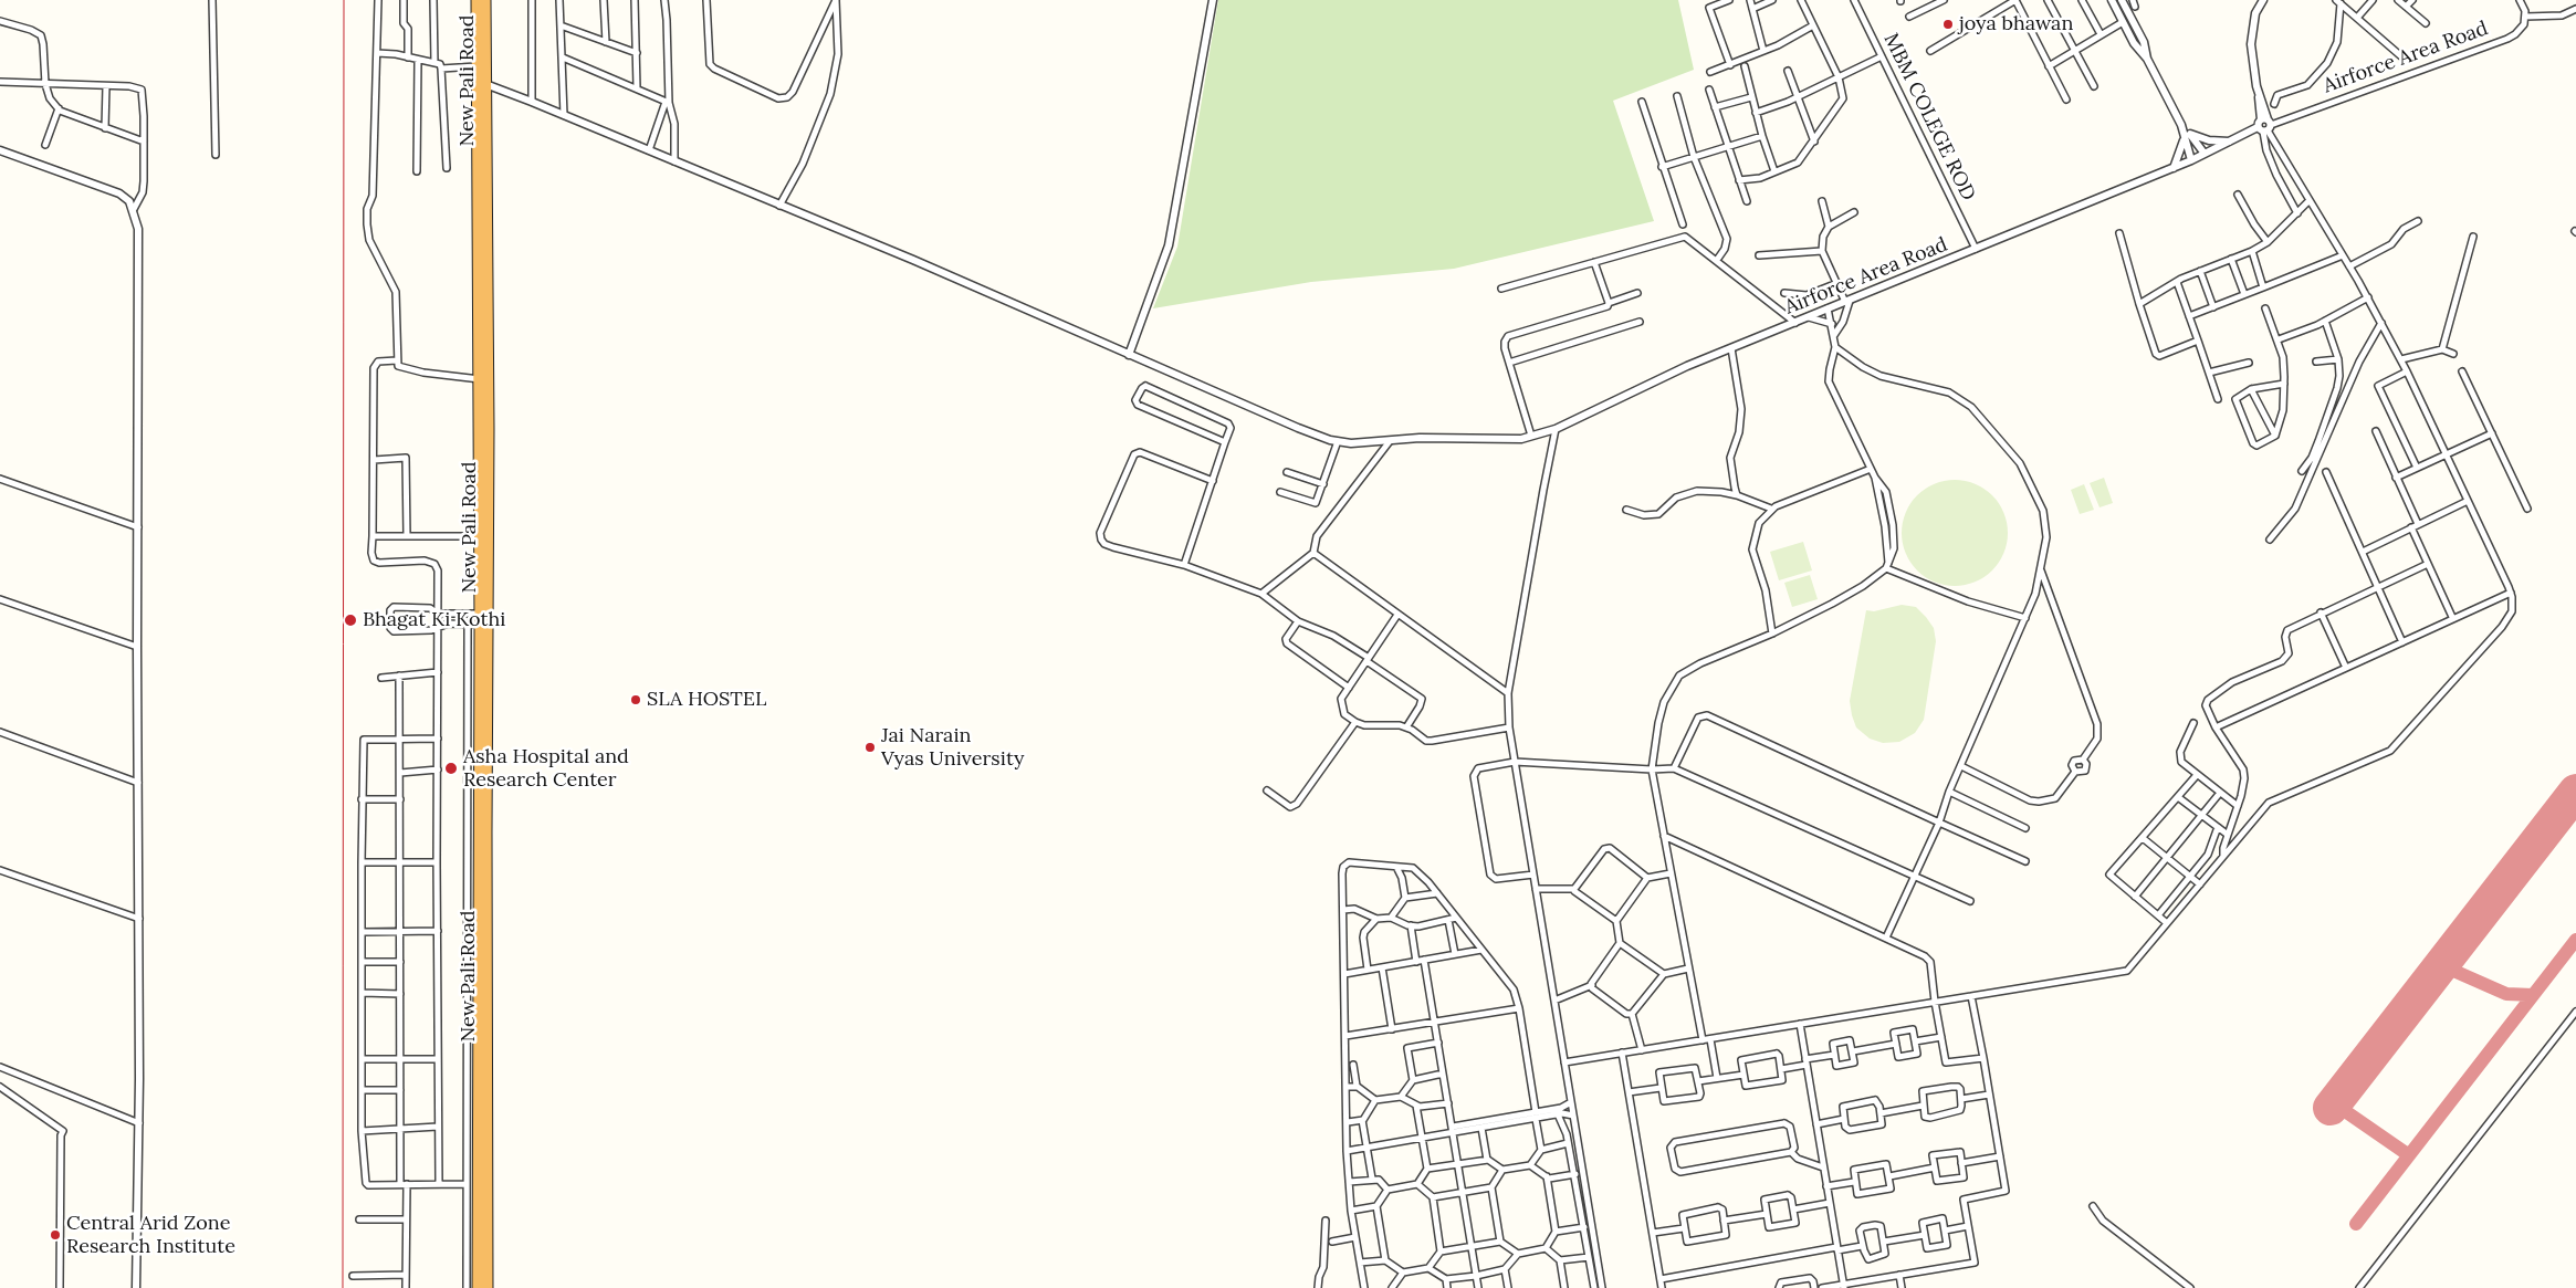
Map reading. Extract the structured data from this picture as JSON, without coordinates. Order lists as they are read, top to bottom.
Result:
{
  "streets": {
    "highway": ["New Pali Road"],
    "street": ["Airforce Area Road", "MBM COLEGE ROD"]
  },
  "crossings": [
    ["Airforce Area Road", "New Pali Road"],
    ["Airforce Area Road", "MBM COLEGE ROD"]
  ],
  "places": [
    "joya bhawan",
    "Bhagat Ki Kothi",
    "SLA HOSTEL",
    "Jai Narain Vyas University",
    "Asha Hospital and Research Center",
    "Central Arid Zone Research Institute"
  ]
}
